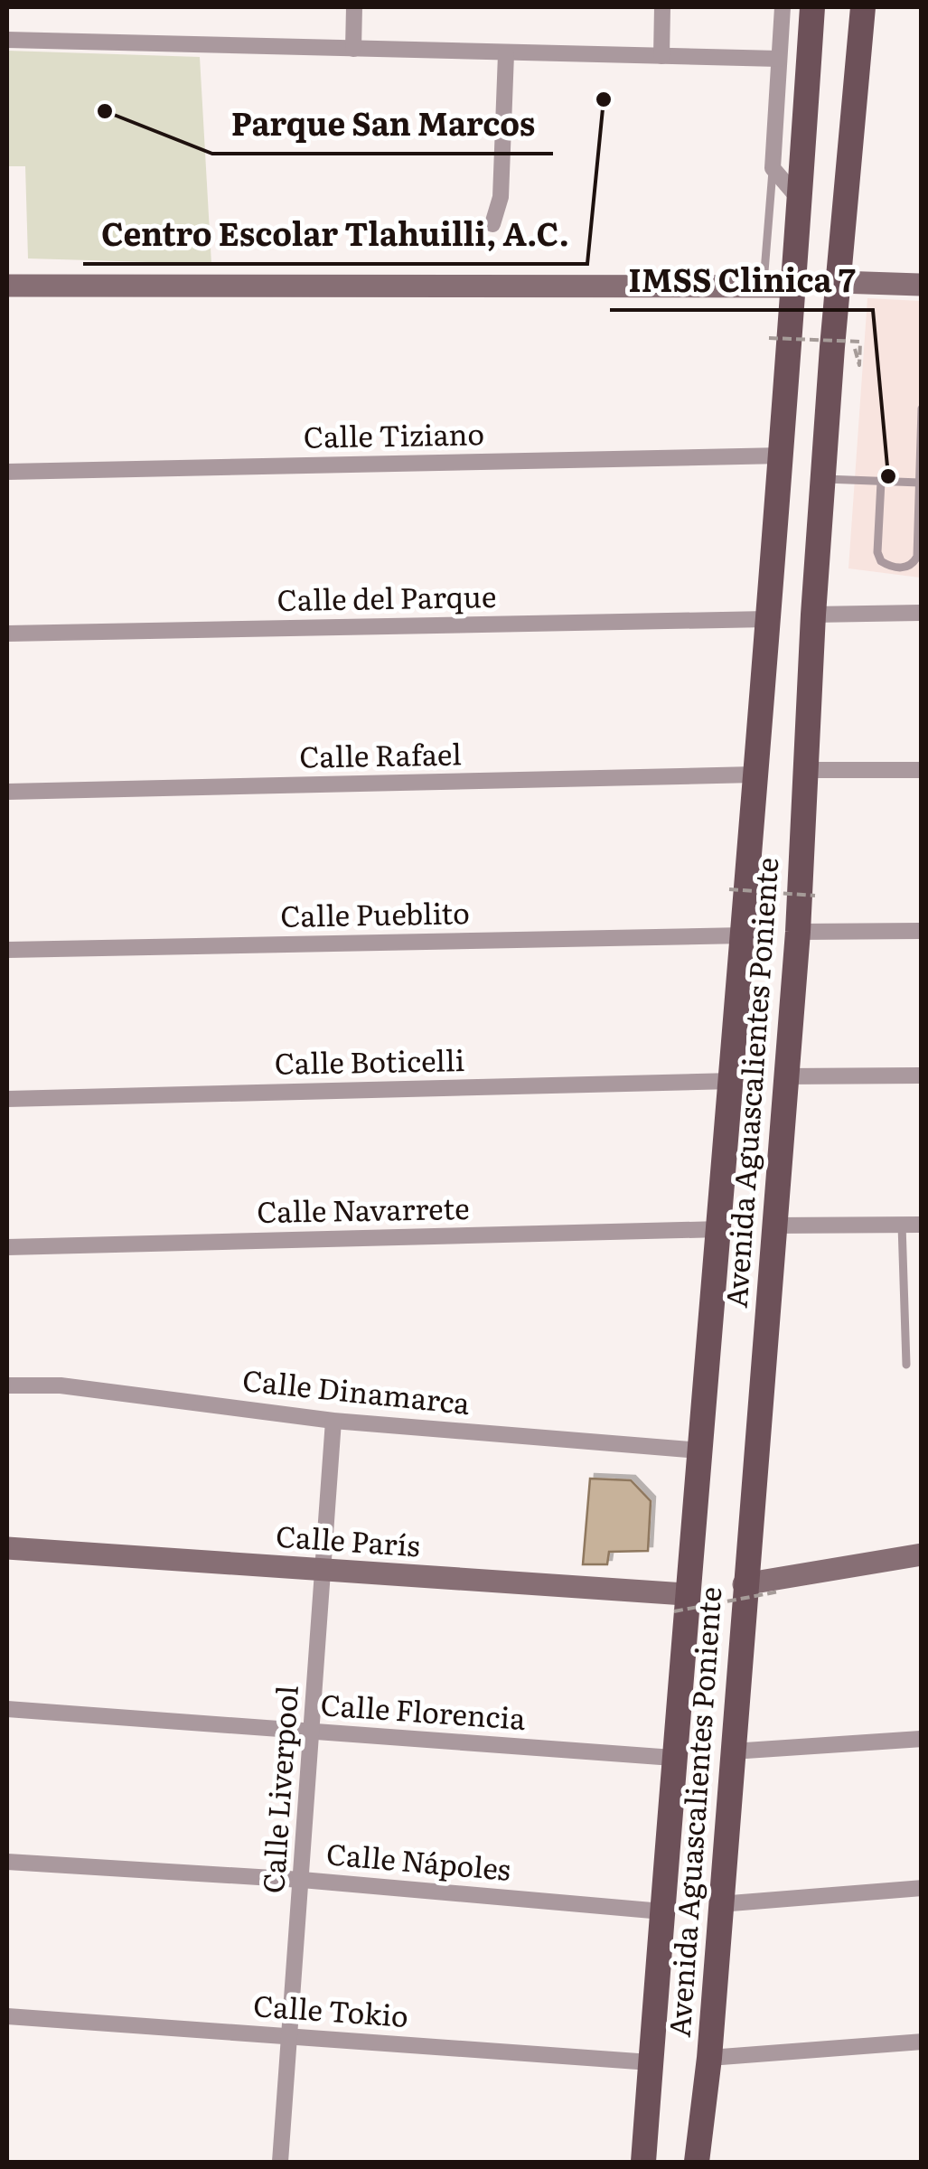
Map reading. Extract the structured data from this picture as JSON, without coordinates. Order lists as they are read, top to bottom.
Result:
{
  "streets": {
    "main road": ["Avenida Aguascalientes Poniente"],
    "street": [
      "Calle Tiziano",
      "Calle del Parque",
      "Calle Rafael",
      "Calle Pueblito",
      "Calle Boticelli",
      "Calle Navarrete",
      "Calle Dinamarca",
      "Calle París",
      "Calle Florencia",
      "Calle Liverpool",
      "Calle Nápoles",
      "Calle Tokio"
    ]
  },
  "crossings": [
    ["Calle Tiziano", "Avenida Aguascalientes Poniente"],
    ["Calle del Parque", "Avenida Aguascalientes Poniente"],
    ["Calle Rafael", "Avenida Aguascalientes Poniente"],
    ["Calle Pueblito", "Avenida Aguascalientes Poniente"],
    ["Calle Boticelli", "Avenida Aguascalientes Poniente"],
    ["Avenida Aguascalientes Poniente", "Calle Navarrete"],
    ["Avenida Aguascalientes Poniente", "Calle Dinamarca"],
    ["Avenida Aguascalientes Poniente", "Calle París"],
    ["Avenida Aguascalientes Poniente", "Calle Florencia"],
    ["Avenida Aguascalientes Poniente", "Calle Nápoles"],
    ["Avenida Aguascalientes Poniente", "Calle Tokio"],
    ["Calle Dinamarca", "Calle Liverpool"],
    ["Calle París", "Calle Liverpool"],
    ["Calle Florencia", "Calle Liverpool"],
    ["Calle Liverpool", "Calle Nápoles"],
    ["Calle Liverpool", "Calle Tokio"]
  ],
  "places": ["Centro Escolar Tlahuilli, A.C.", "Parque San Marcos", "IMSS Clinica 7"]
}
